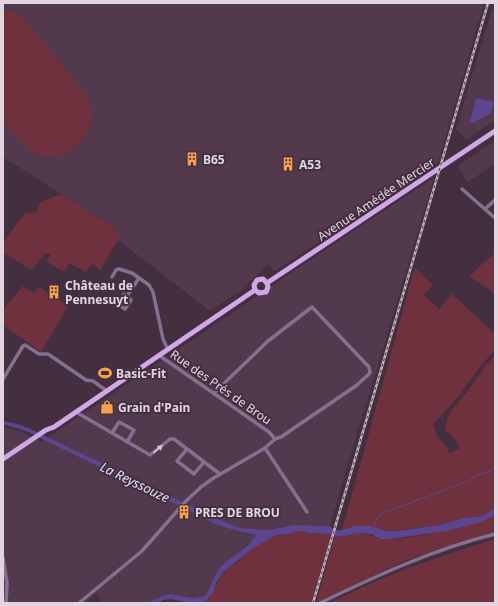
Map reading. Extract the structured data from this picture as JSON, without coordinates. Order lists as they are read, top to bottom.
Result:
{
  "streets": {
    "main road": ["Avenue Amédée Mercier"],
    "street": ["Rue des Prés de Brou"]
  },
  "water": ["La Reyssouze"],
  "places": {
    "building": [
      "B65",
      "A53",
      "Château de Pennesuyt",
      "PRES DE BROU"
    ],
    "sports": ["Basic-Fit"],
    "shop": ["Grain d'Pain"]
  }
}
